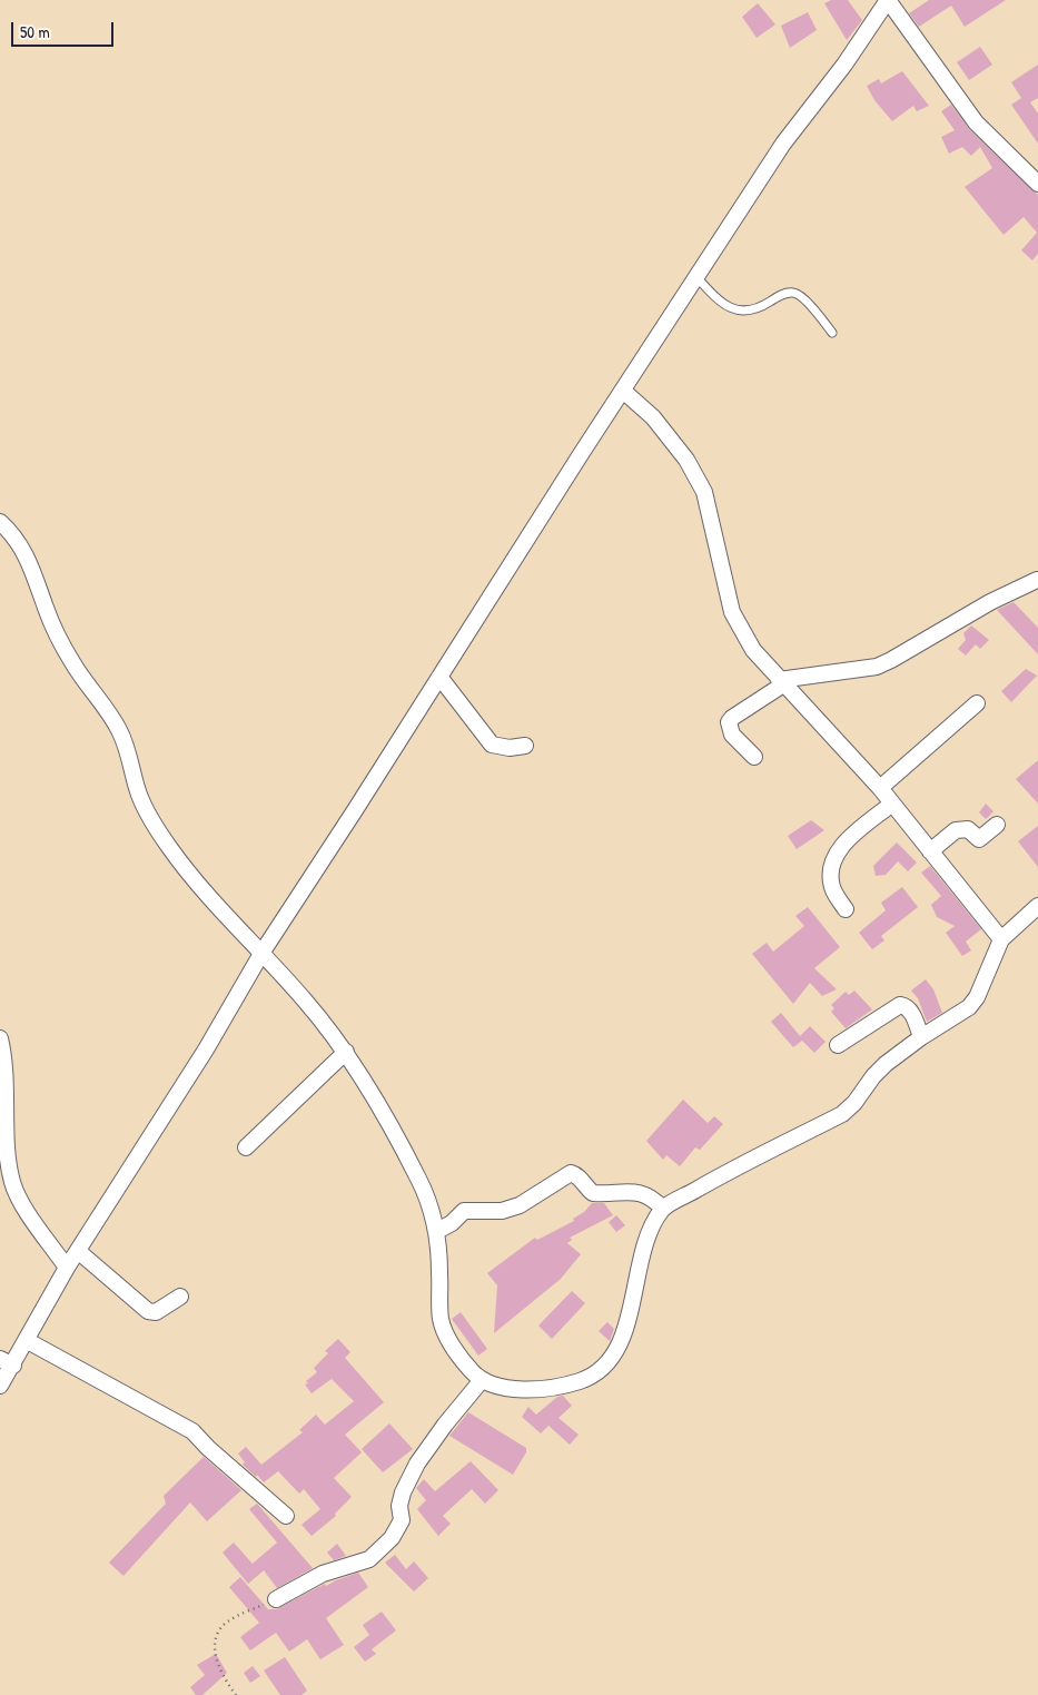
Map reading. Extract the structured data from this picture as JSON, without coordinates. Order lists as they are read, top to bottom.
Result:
{
  "scale_bar": "50 m"
}
